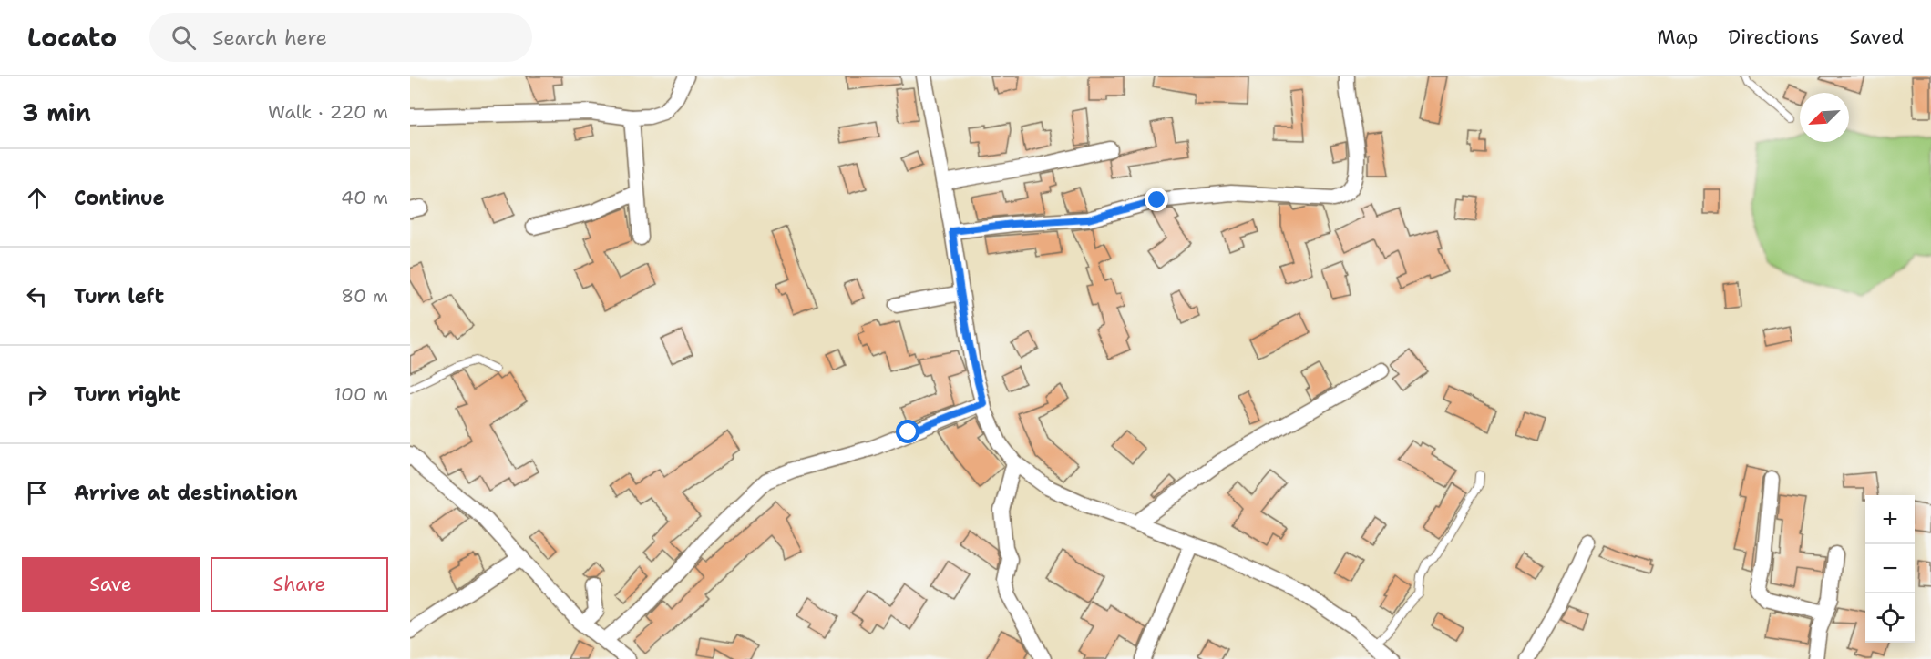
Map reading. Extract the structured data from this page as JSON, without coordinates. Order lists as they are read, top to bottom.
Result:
{
  "north": "bottom left",
  "page": {
    "header": "Locato",
    "search": "Search here",
    "nav": ["Map", "Directions", "Saved"],
    "heading": ["3 min", "Walk · 220 m"],
    "list": [
      ["Continue", "40 m"],
      ["Turn left", "80 m"],
      ["Turn right", "100 m"],
      "Arrive at destination"
    ],
    "map_buttons": ["+", "−"],
    "buttons": ["Save", "Share"]
  }
}
